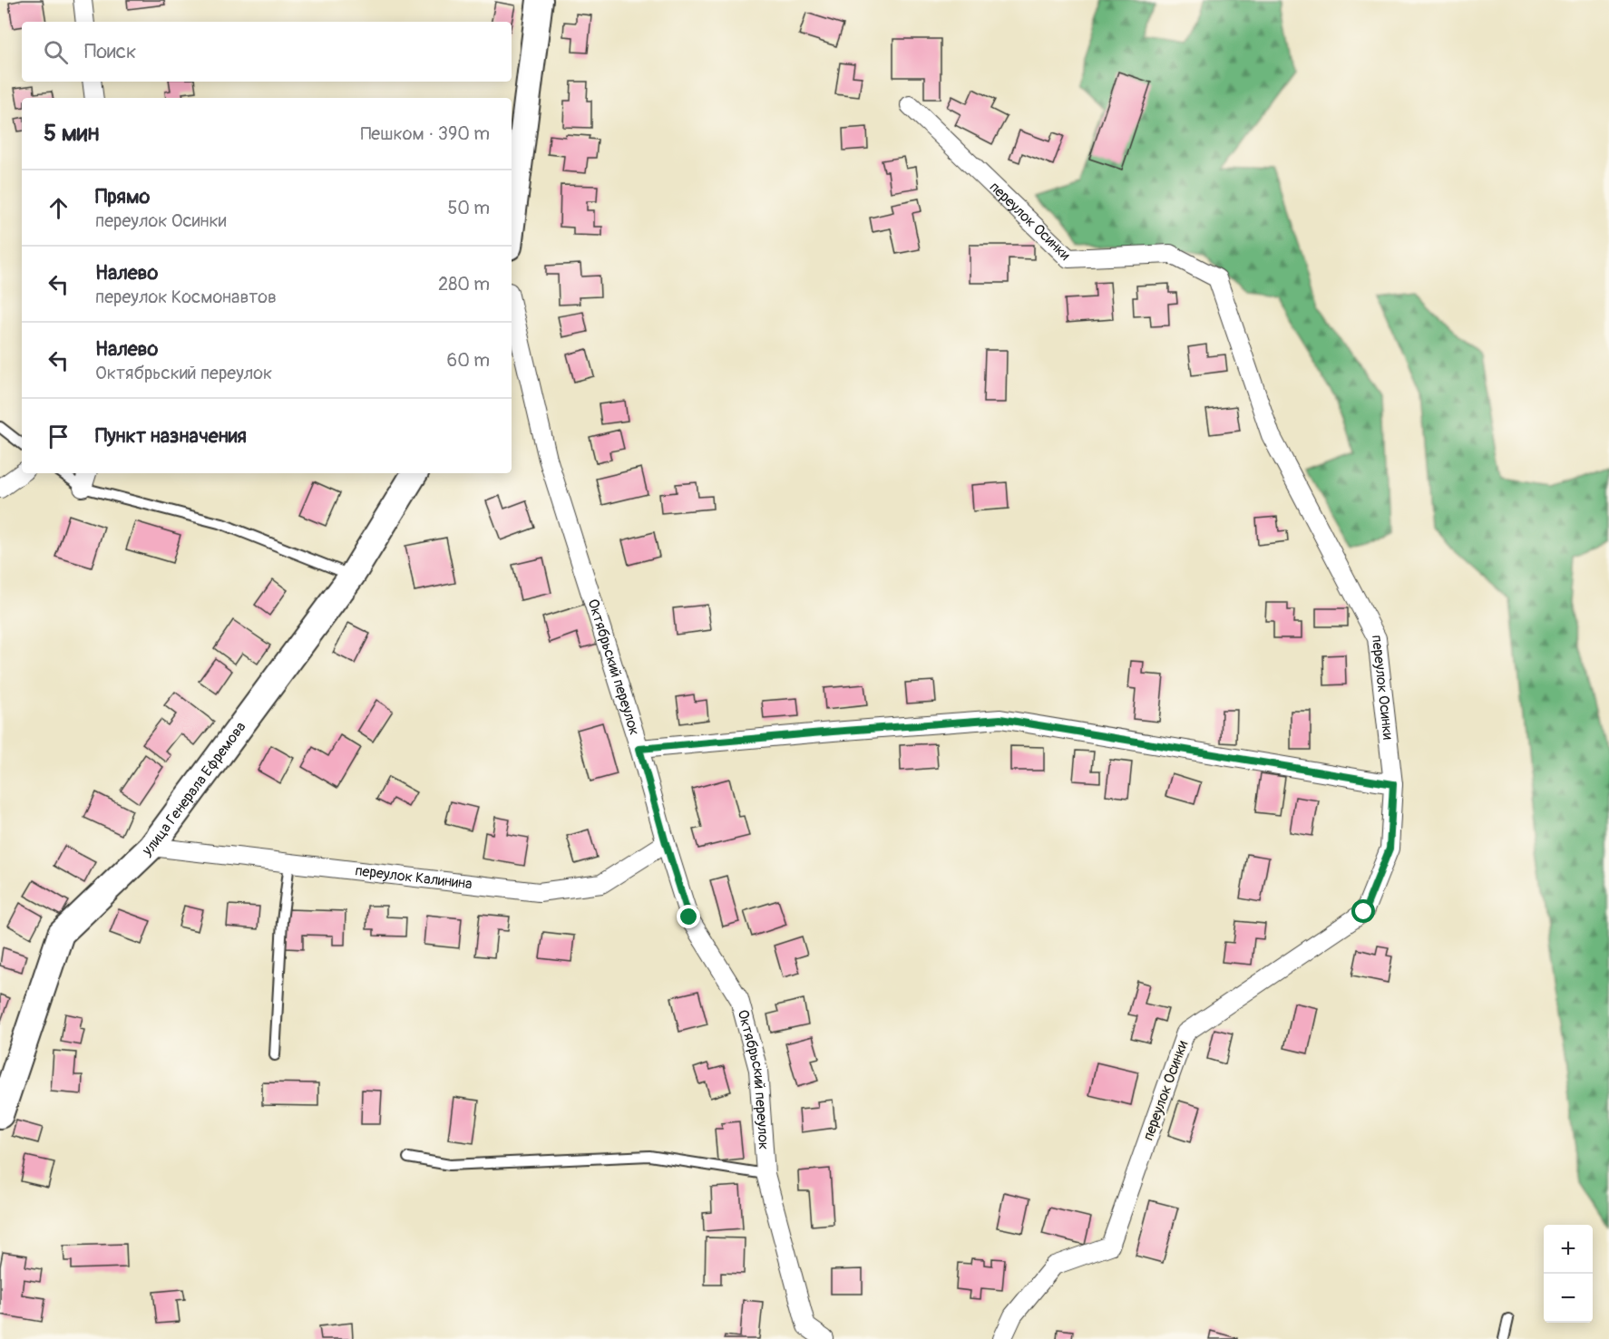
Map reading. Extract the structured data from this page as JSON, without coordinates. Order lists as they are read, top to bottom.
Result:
{
  "streets": {
    "street": [
      "переулок Осинки",
      "Октябрьский переулок",
      "улица Генерала Ефремова",
      "переулок Калинина"
    ]
  },
  "crossings": [
    ["Октябрьский переулок", "переулок Калинина"],
    ["улица Генерала Ефремова", "переулок Калинина"]
  ],
  "page": {
    "search": "Поиск",
    "heading": ["5 мин", "Пешком · 390 m"],
    "list": [
      ["Прямо", "переулок Осинки", "50 m"],
      ["Налево", "переулок Космонавтов", "280 m"],
      ["Налево", "Октябрьский переулок", "60 m"],
      "Пункт назначения"
    ],
    "map_buttons": ["+", "−"]
  }
}
